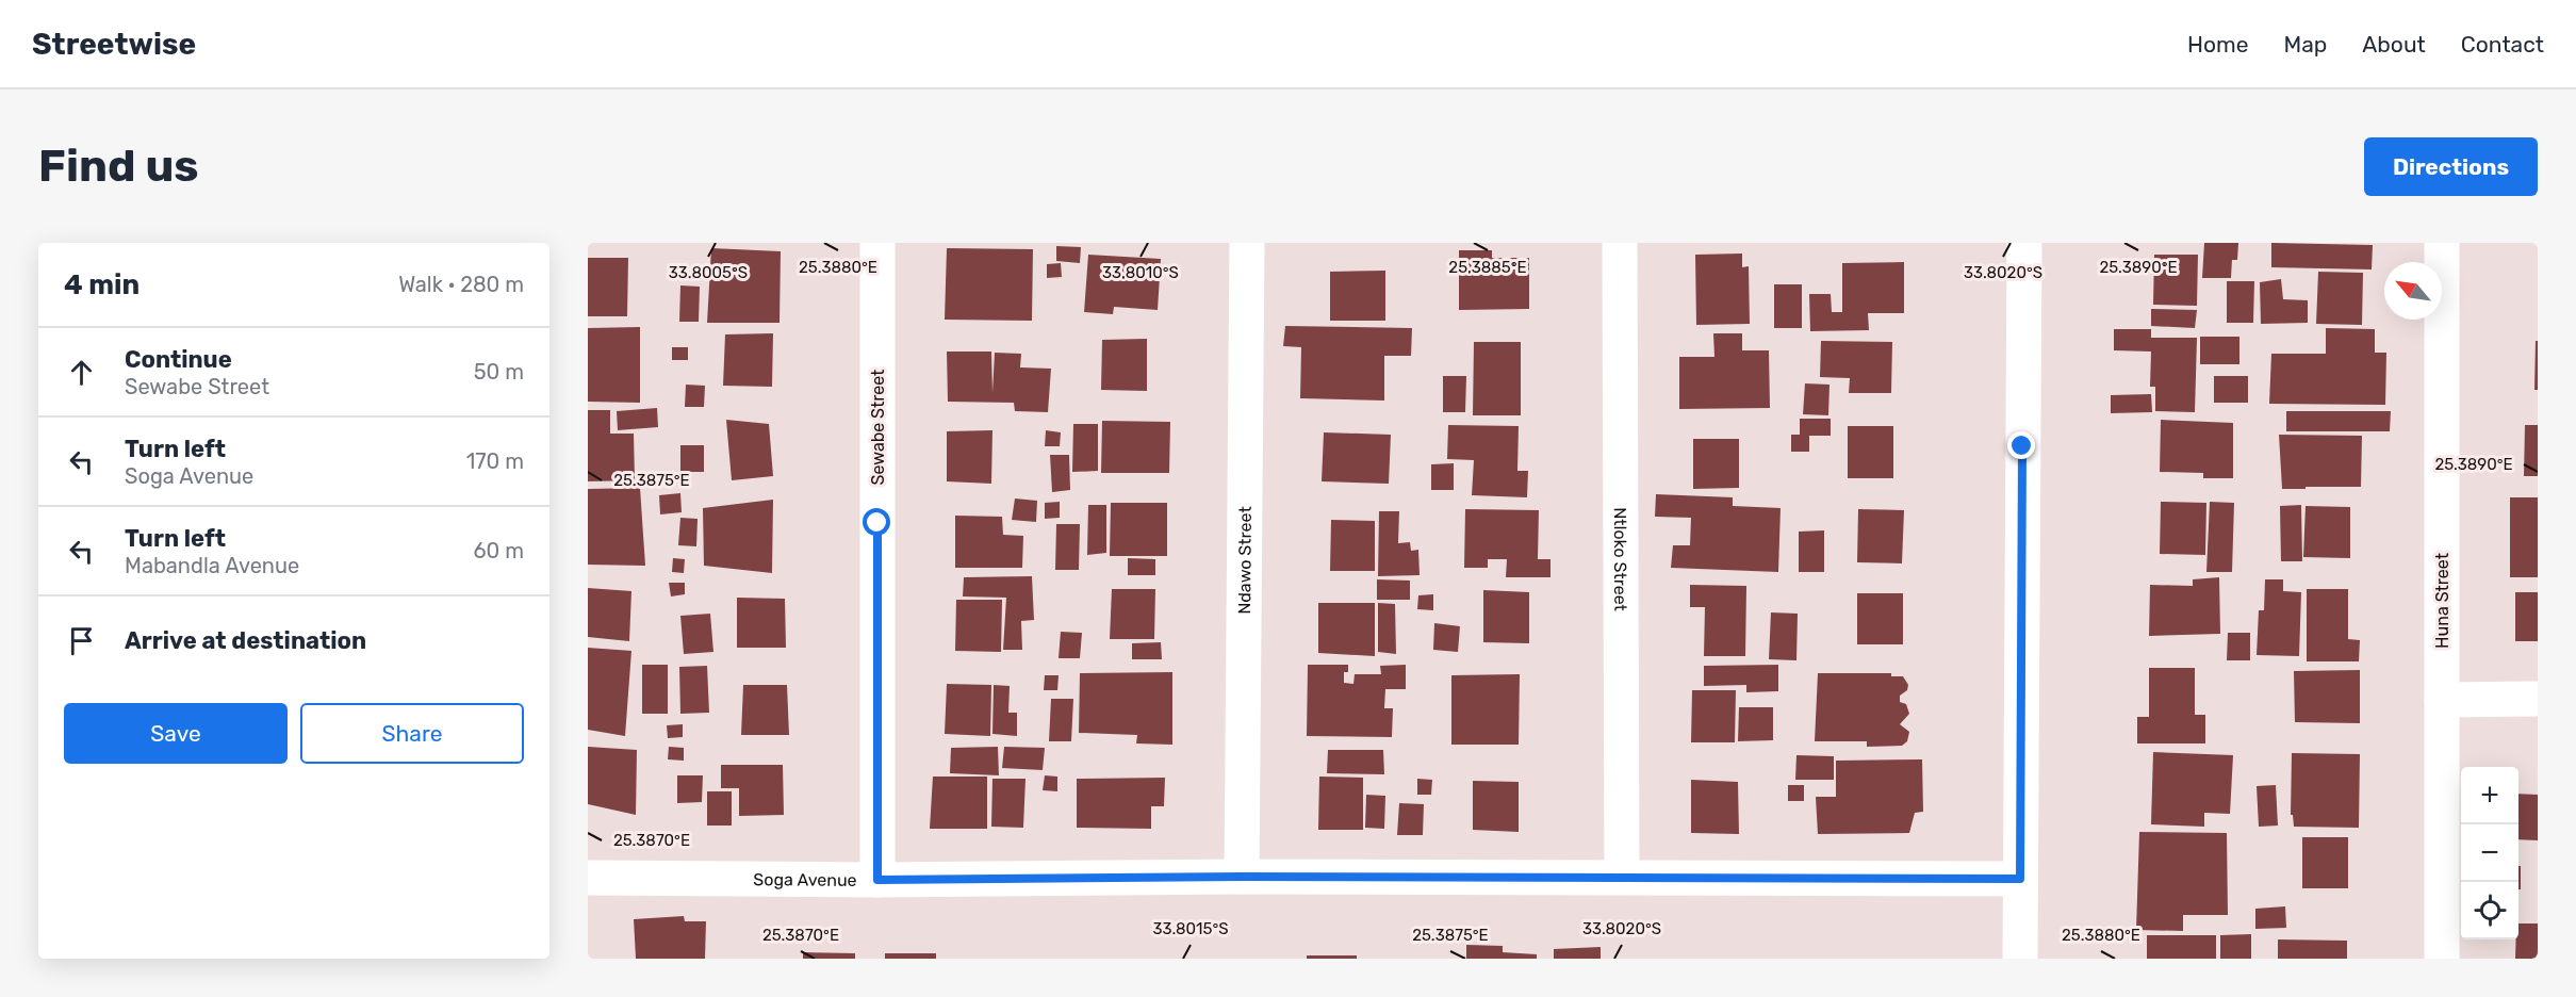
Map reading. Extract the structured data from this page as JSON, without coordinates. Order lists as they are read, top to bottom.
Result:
{
  "streets": {
    "street": [
      "Sewabe Street",
      "Ndawo Street",
      "Ntloko Street",
      "Huna Street",
      "Soga Avenue"
    ]
  },
  "crossings": [
    ["Sewabe Street", "Soga Avenue"],
    ["Ndawo Street", "Soga Avenue"],
    ["Ntloko Street", "Soga Avenue"]
  ],
  "north": "top left",
  "page": {
    "header": "Streetwise",
    "nav": [
      "Home",
      "Map",
      "About",
      "Contact"
    ],
    "buttons": [
      "Directions",
      ["Save", "Share"]
    ],
    "title": "Find us",
    "heading": ["4 min", "Walk · 280 m"],
    "list": [
      ["Continue", "Sewabe Street", "50 m"],
      ["Turn left", "Soga Avenue", "170 m"],
      ["Turn left", "Mabandla Avenue", "60 m"],
      "Arrive at destination"
    ],
    "map_buttons": ["+", "−"]
  },
  "coordinates": [
    "25.3890°E",
    "25.3880°E",
    "25.3885°E",
    "33.8020°S",
    "33.8005°S",
    "33.8010°S",
    "25.3875°E",
    "25.3870°E",
    "33.8015°S"
  ]
}
